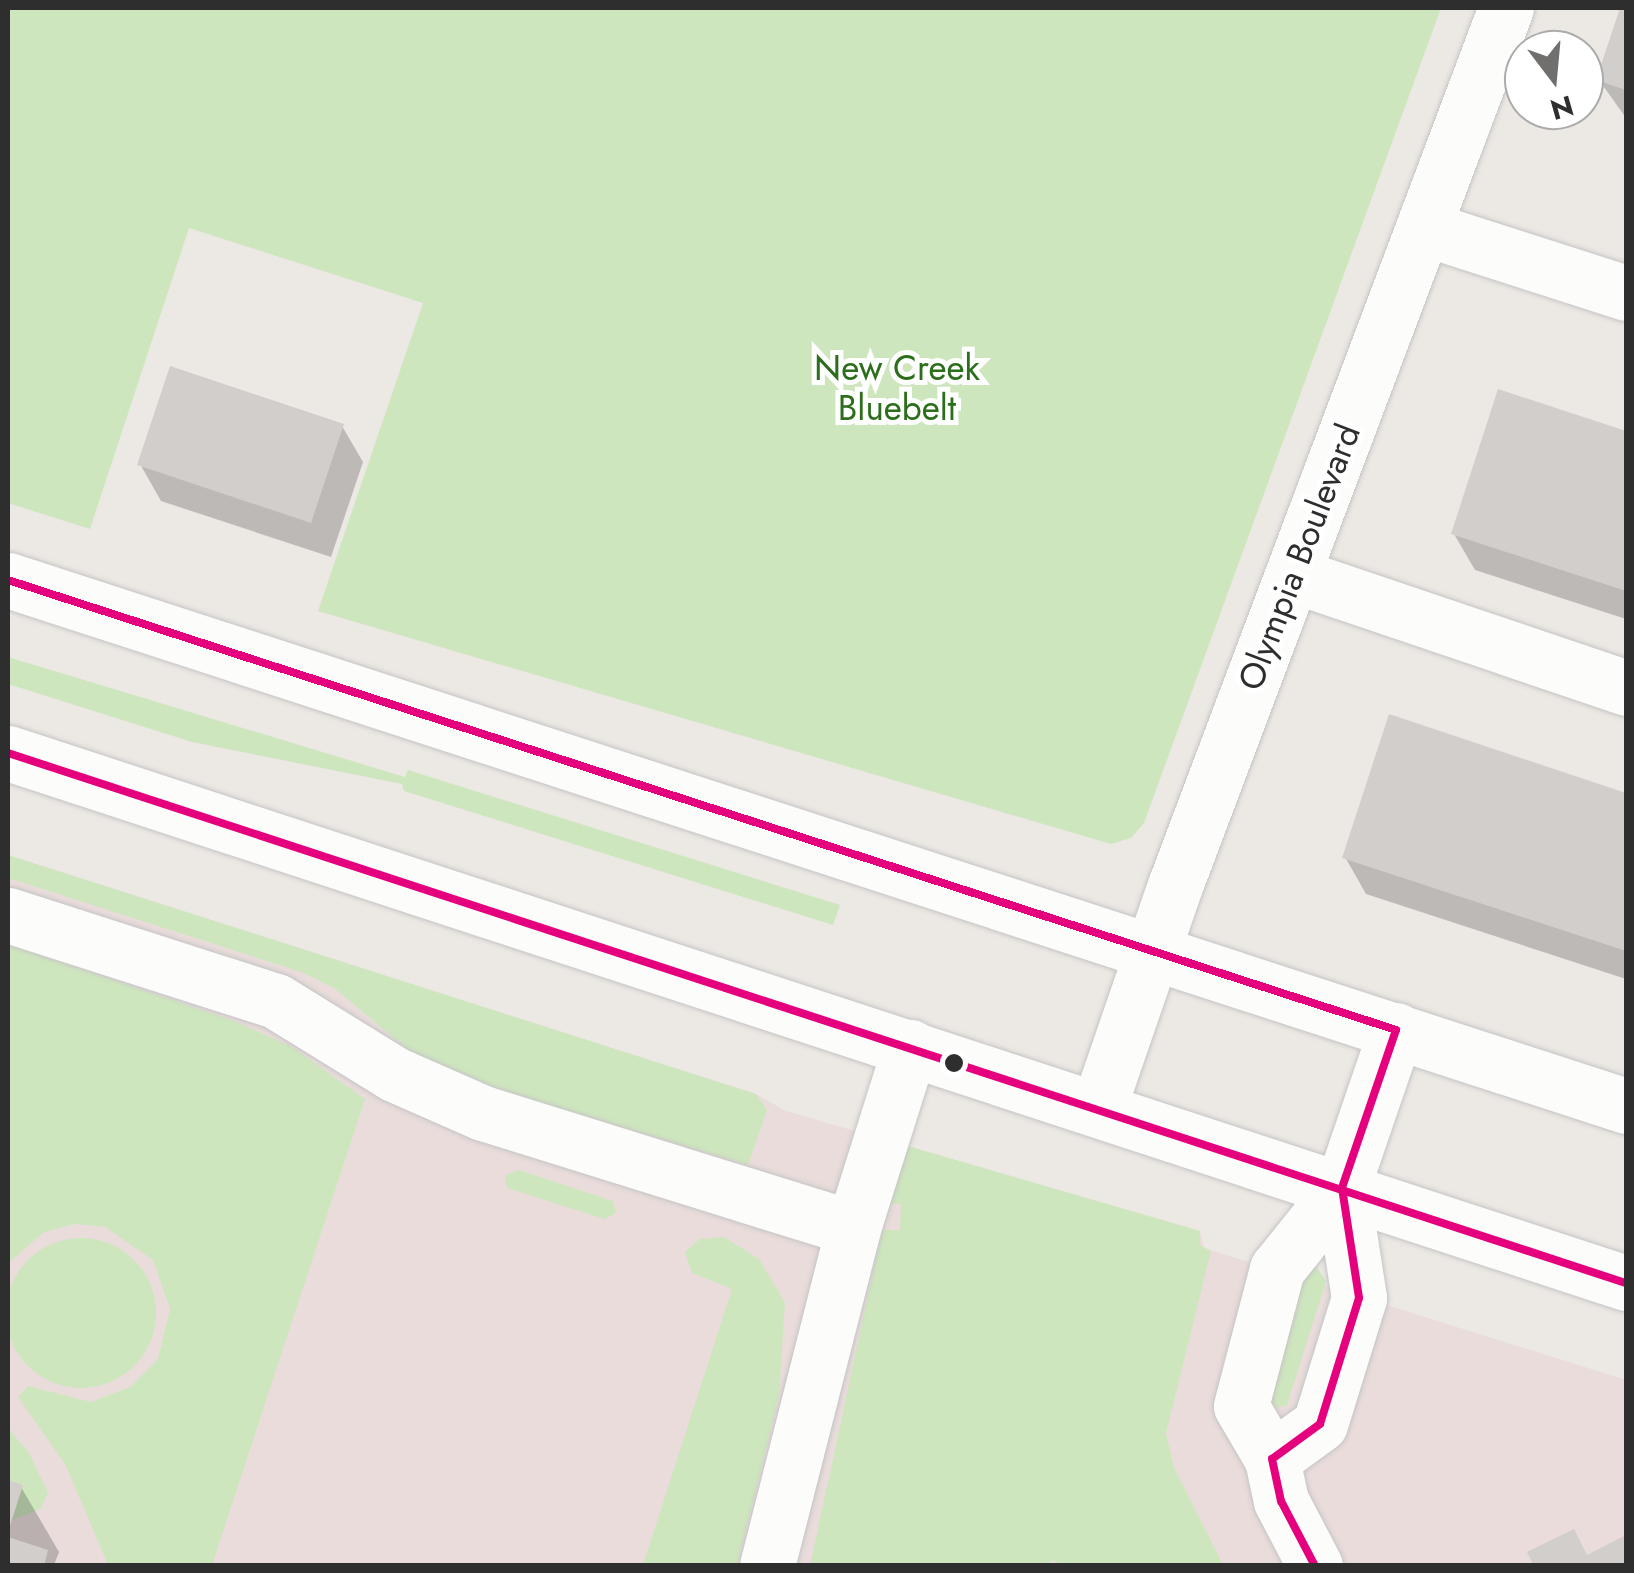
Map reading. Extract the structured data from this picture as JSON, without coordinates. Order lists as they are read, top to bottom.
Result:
{
  "streets": {
    "street": ["Olympia Boulevard"]
  },
  "parks": ["New Creek Bluebelt"],
  "north": "bottom"
}
